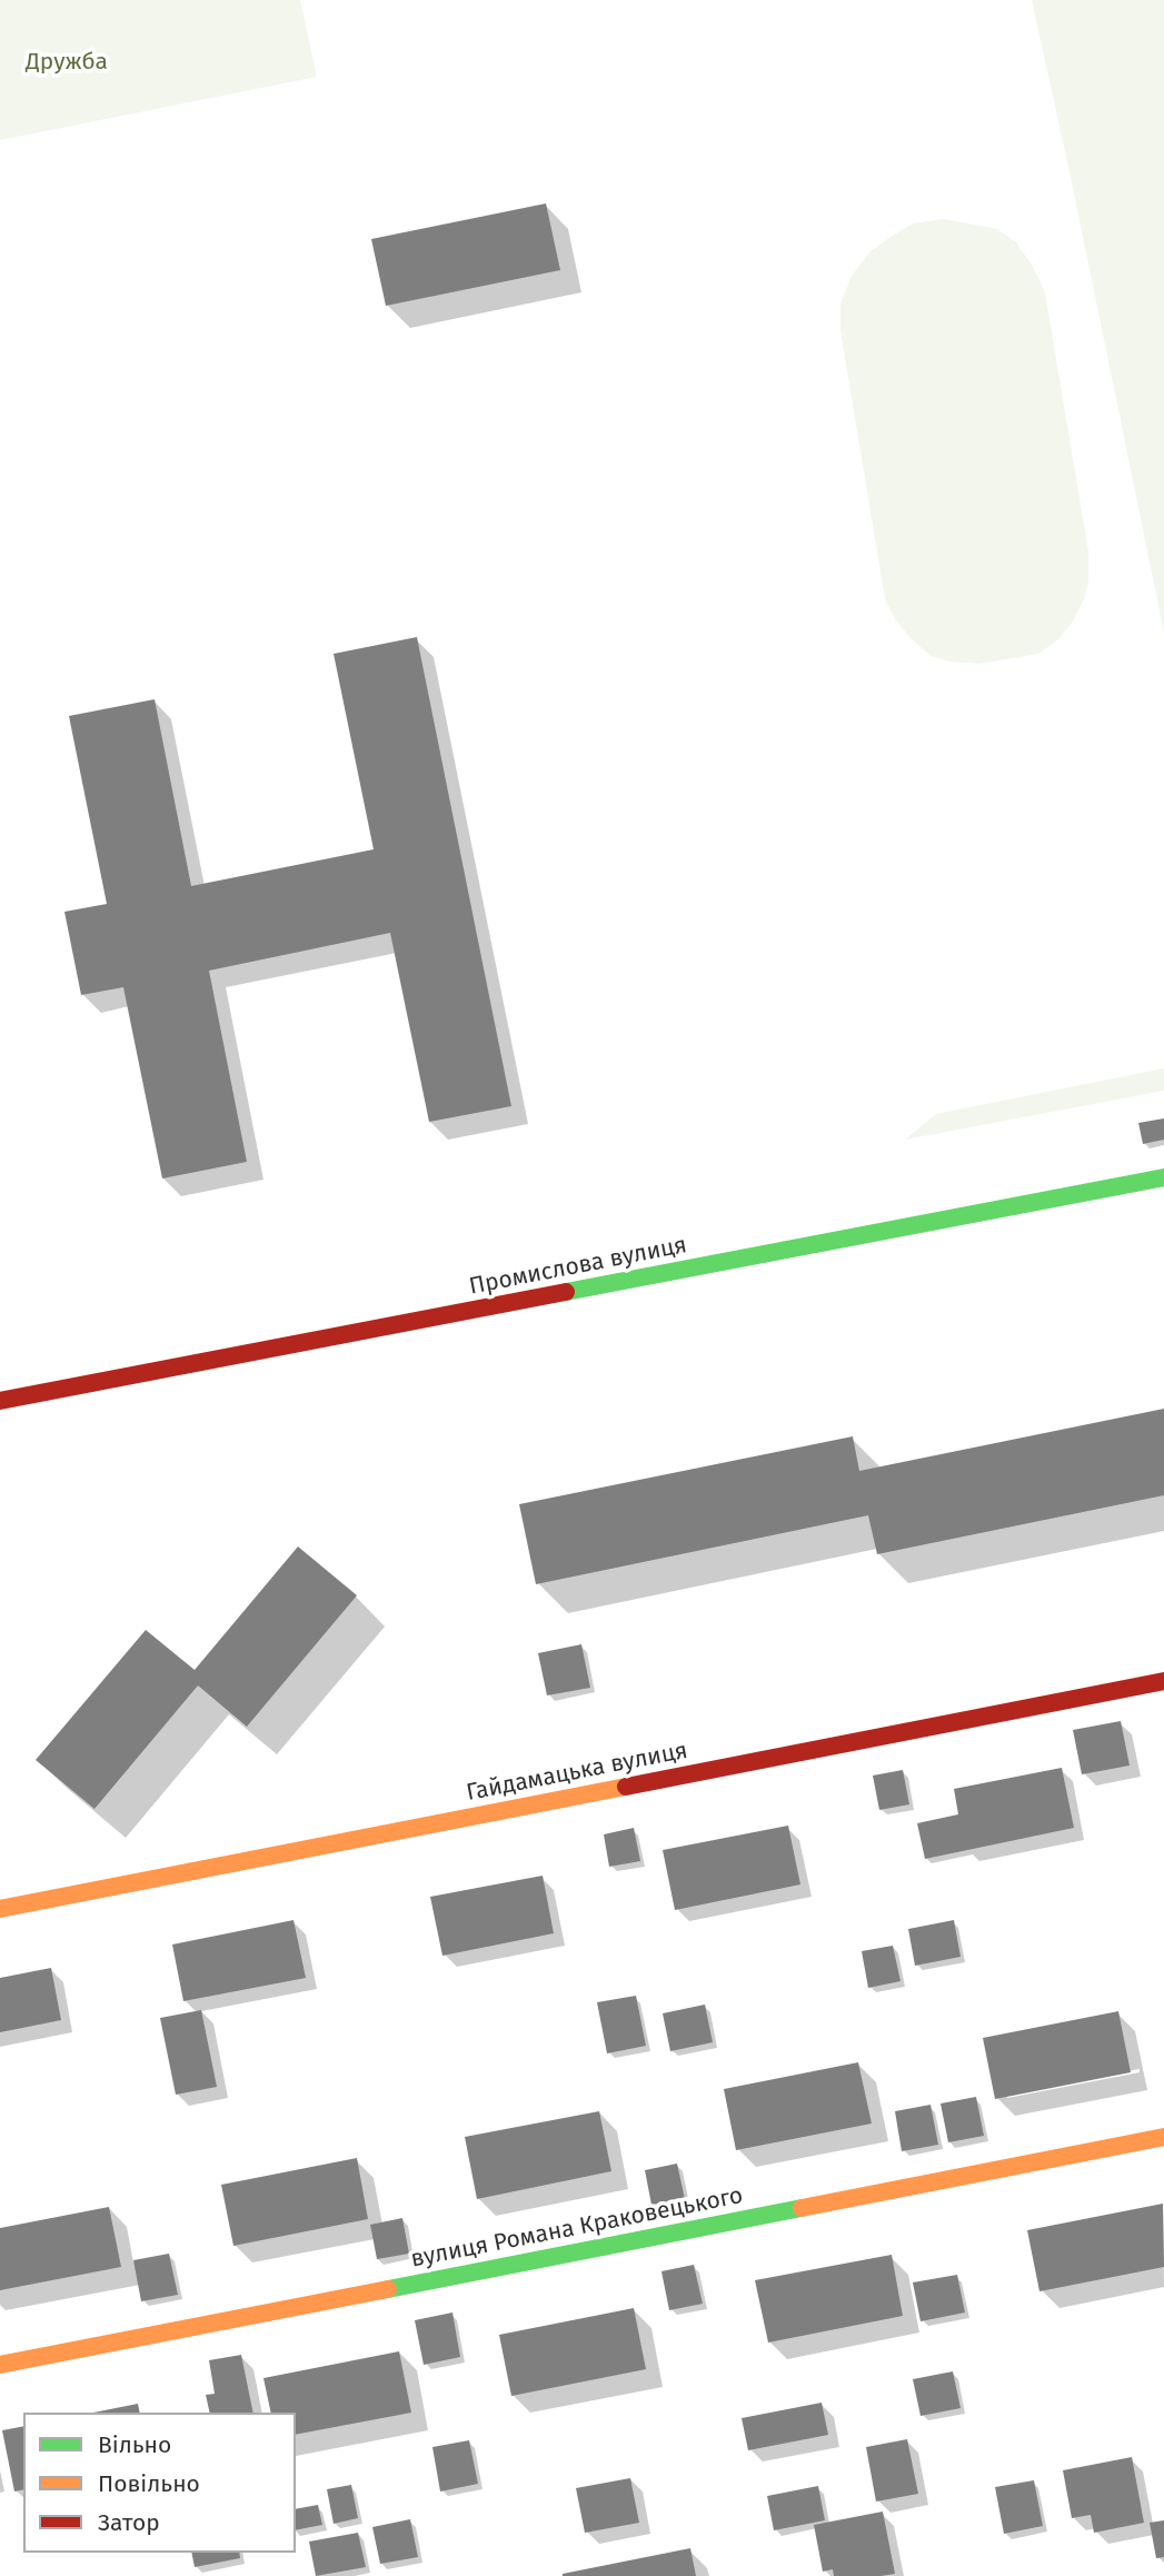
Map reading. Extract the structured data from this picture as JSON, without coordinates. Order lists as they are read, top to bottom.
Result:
{
  "streets": {
    "street": ["Промислова вулиця", "Гайдамацька вулиця", "вулиця Романа Краковецького"]
  },
  "parks": ["Дружба"],
  "legend": ["Вільно", "Повільно", "Затор"]
}
